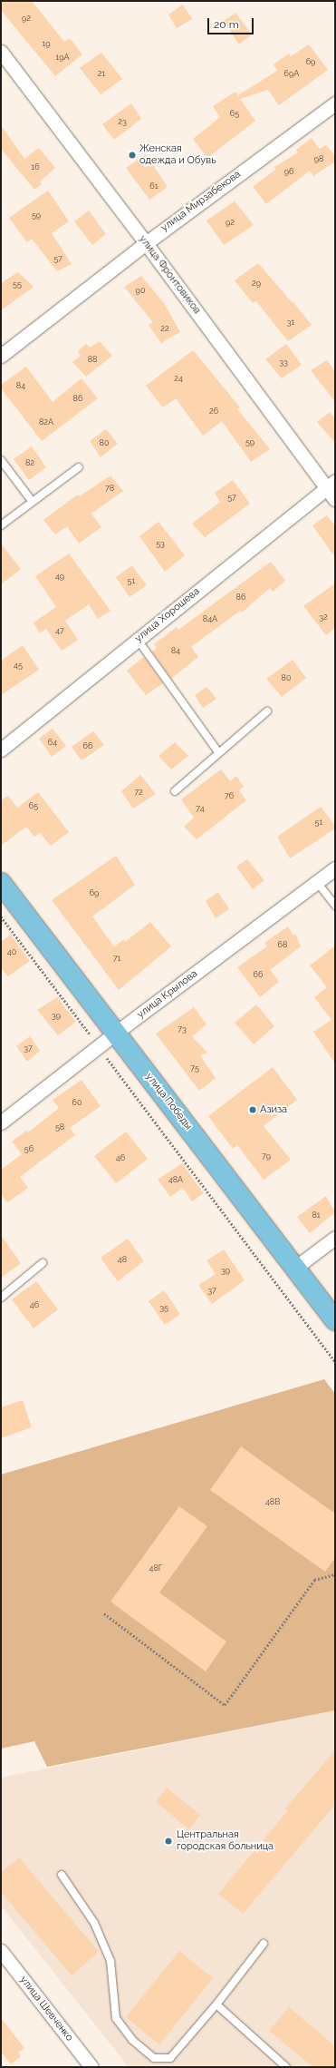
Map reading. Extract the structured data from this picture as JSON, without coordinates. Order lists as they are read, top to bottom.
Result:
{
  "streets": {
    "main road": ["улица Победы"],
    "street": [
      "улица Мирзабекова",
      "улица Фронтовиков",
      "улица Хорошева",
      "улица Крылова",
      "улица Шевченко"
    ]
  },
  "crossings": [
    ["улица Мирзабекова", "улица Фронтовиков"],
    ["улица Фронтовиков", "улица Хорошева"],
    ["улица Крылова", "улица Победы"]
  ],
  "places": ["Женская одежда и Обувь", "Азиза", "Центральная городская больница"],
  "house_numbers": [
    "92",
    "19",
    "19А",
    "69",
    "21",
    "69А",
    "65",
    "23",
    "98",
    "16",
    "96",
    "61",
    "59",
    "92",
    "57",
    "29",
    "55",
    "90",
    "31",
    "22",
    "88",
    "33",
    "24",
    "84",
    "86",
    "26",
    "82А",
    "59",
    "80",
    "82",
    "78",
    "57",
    "53",
    "49",
    "51",
    "86",
    "32",
    "84А",
    "47",
    "84",
    "45",
    "80",
    "64",
    "66",
    "72",
    "76",
    "65",
    "74",
    "51",
    "69",
    "68",
    "40",
    "71",
    "66",
    "39",
    "73",
    "37",
    "75",
    "60",
    "58",
    "56",
    "79",
    "46",
    "48А",
    "81",
    "48",
    "39",
    "37",
    "46",
    "35",
    "48В",
    "48Г"
  ],
  "scale_bar": "20 m"
}
